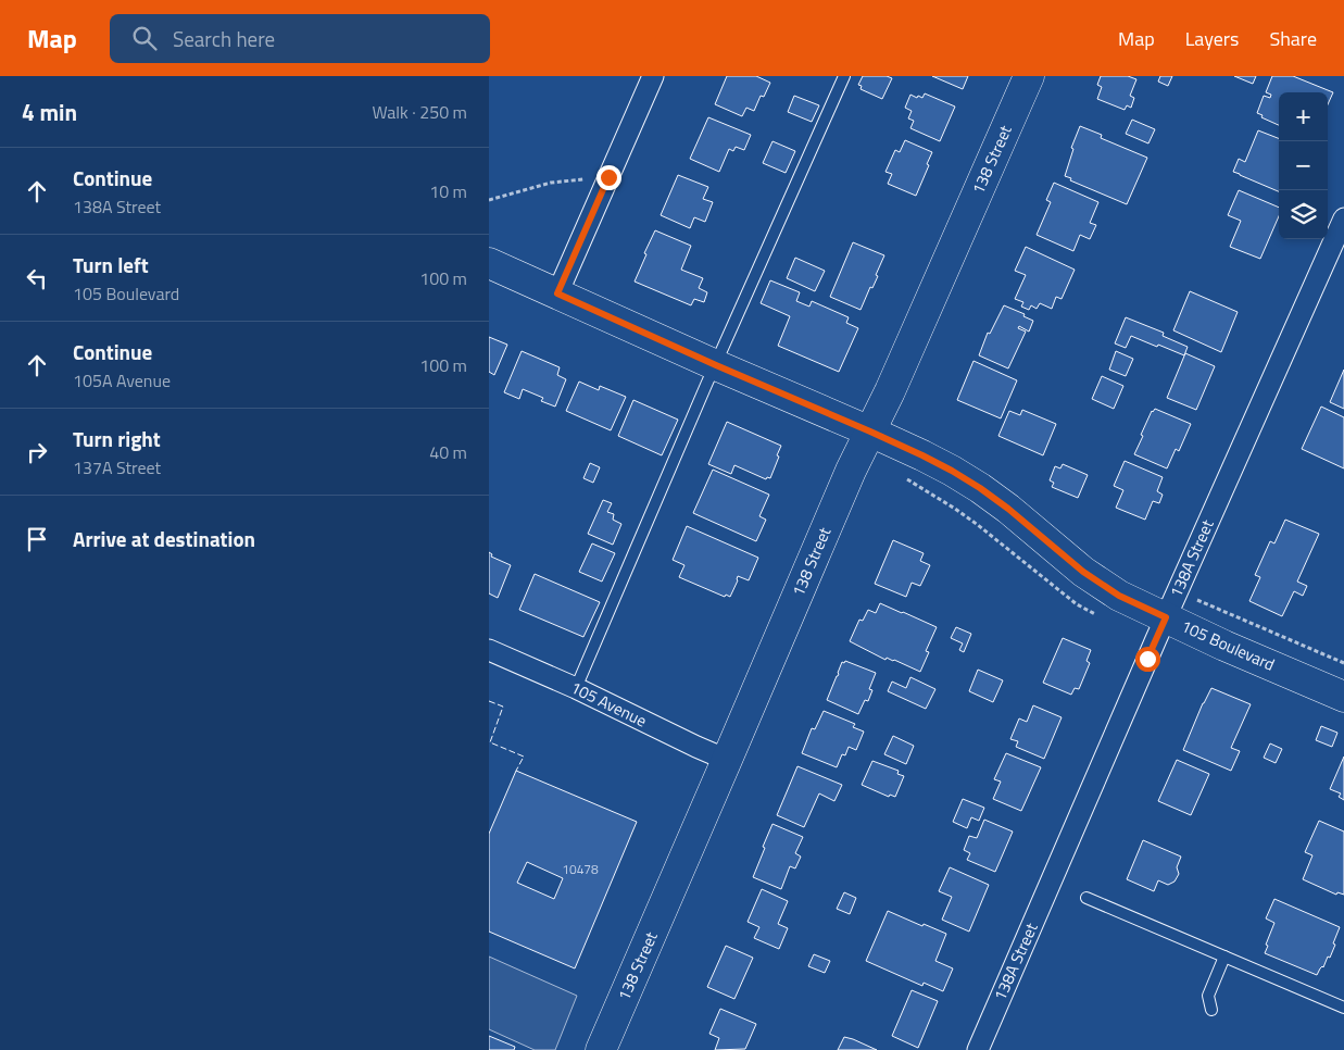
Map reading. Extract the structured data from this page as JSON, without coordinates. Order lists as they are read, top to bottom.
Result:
{
  "streets": {
    "street": [
      "138 Street",
      "138A Street",
      "105 Boulevard",
      "105 Avenue"
    ]
  },
  "crossings": [
    ["138 Street", "105 Boulevard"],
    ["138 Street", "105 Avenue"],
    ["138A Street", "105 Boulevard"]
  ],
  "house_numbers": ["10478"],
  "page": {
    "header": "Map",
    "search": "Search here",
    "nav": ["Map", "Layers", "Share"],
    "heading": ["4 min", "Walk · 250 m"],
    "map_buttons": ["+", "−"],
    "list": [
      ["Continue", "138A Street", "10 m"],
      ["Turn left", "105 Boulevard", "100 m"],
      ["Continue", "105A Avenue", "100 m"],
      ["Turn right", "137A Street", "40 m"],
      "Arrive at destination"
    ]
  }
}
